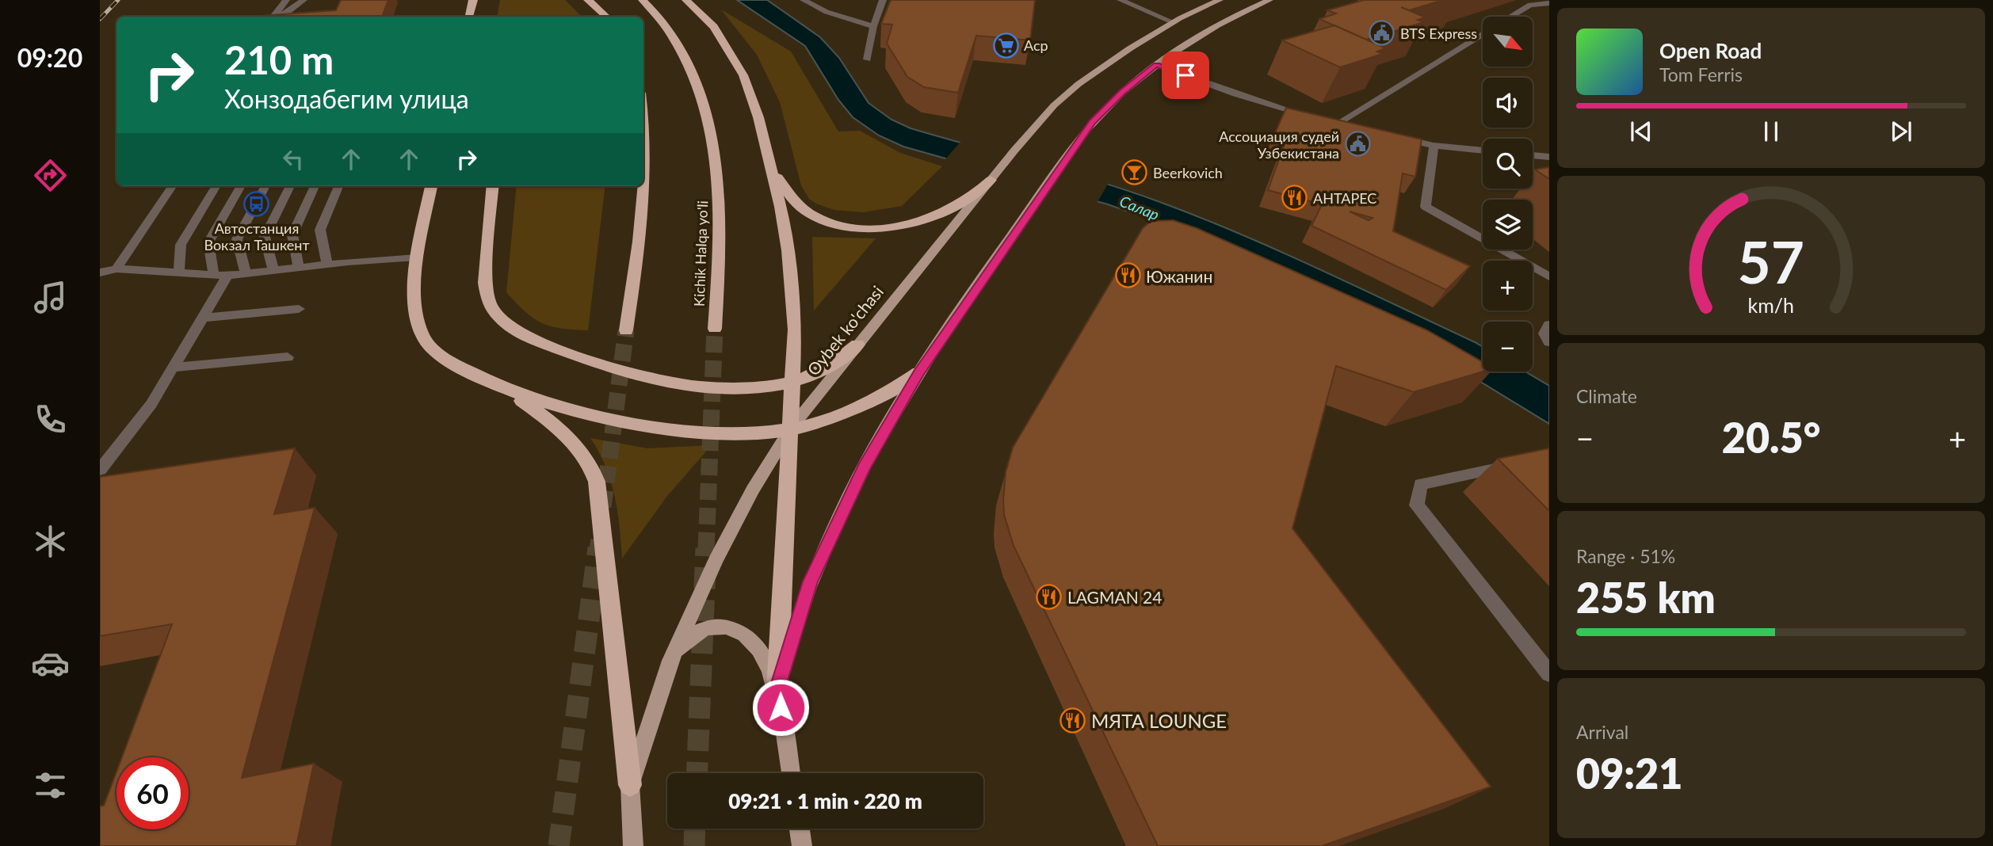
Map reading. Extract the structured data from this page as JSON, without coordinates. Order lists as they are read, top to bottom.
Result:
{
  "streets": {
    "highway": ["Kichik Halqa yo'li"],
    "main road": ["Oybek ko'chasi"]
  },
  "water": ["Салар"],
  "places": {
    "public building": ["BTS Express", "Ассоциация судей Узбекистана"],
    "supermarket": ["Аср"],
    "bar": ["Beerkovich"],
    "restaurant": [
      "АНТАРЕС",
      "Южанин",
      "LAGMAN 24",
      "МЯТА LOUNGE"
    ],
    "bus stop": ["Автостанция Вокзал Ташкент"]
  },
  "north": "bottom right",
  "page": {
    "tabs": "09:20",
    "map_buttons": ["+", "−"],
    "turn": ["210 m", "Хонзодабегим улица"],
    "song": ["Open Road", "Tom Ferris"],
    "tile": [
      "Climate",
      ["Range · 51%", "255 km"],
      ["Arrival", "09:21"]
    ],
    "heat": ["−", "20.5°", "+"],
    "limit": "60",
    "trip": "09:21 · 1 min · 220 m",
    "gauge": ["57", "km/h"]
  }
}
